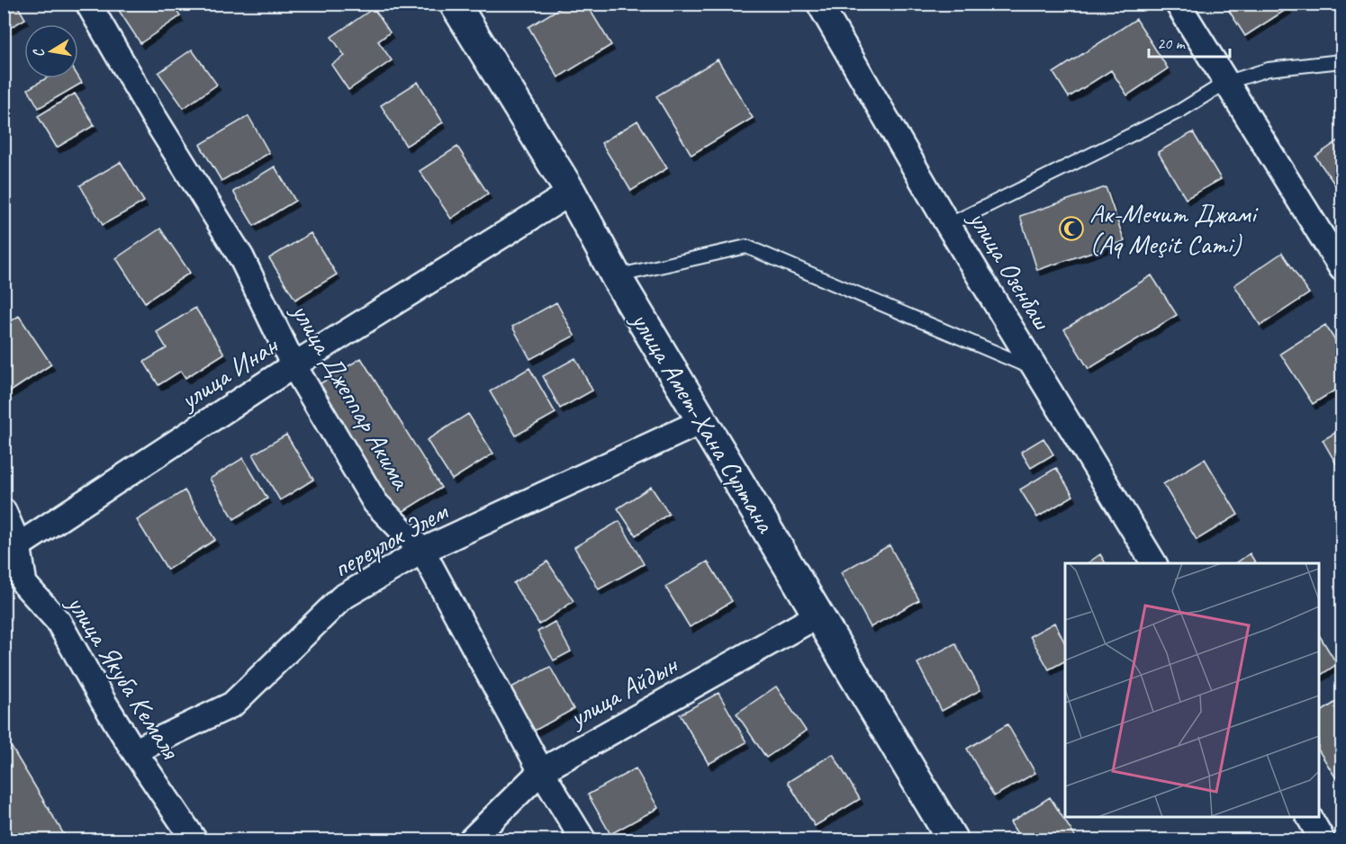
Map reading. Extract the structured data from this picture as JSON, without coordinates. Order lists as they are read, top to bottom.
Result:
{
  "streets": {
    "street": [
      "улица Озенбаш",
      "улица Инан",
      "улица Джеппар Акима",
      "улица Амет-Хана Султана",
      "переулок Элем",
      "улица Якуба Кемаля",
      "улица Айдын"
    ]
  },
  "crossings": [
    ["улица Инан", "улица Джеппар Акима"],
    ["улица Инан", "улица Амет-Хана Султана"],
    ["улица Инан", "улица Якуба Кемаля"],
    ["улица Джеппар Акима", "переулок Элем"],
    ["улица Джеппар Акима", "улица Айдын"],
    ["улица Амет-Хана Султана", "переулок Элем"],
    ["улица Амет-Хана Султана", "улица Айдын"],
    ["переулок Элем", "улица Якуба Кемаля"]
  ],
  "places": {
    "mosque": ["Ак-Мечит Джамі (Aq Meçit Cami)"]
  },
  "scale_bar": "20 m",
  "north": "left"
}
